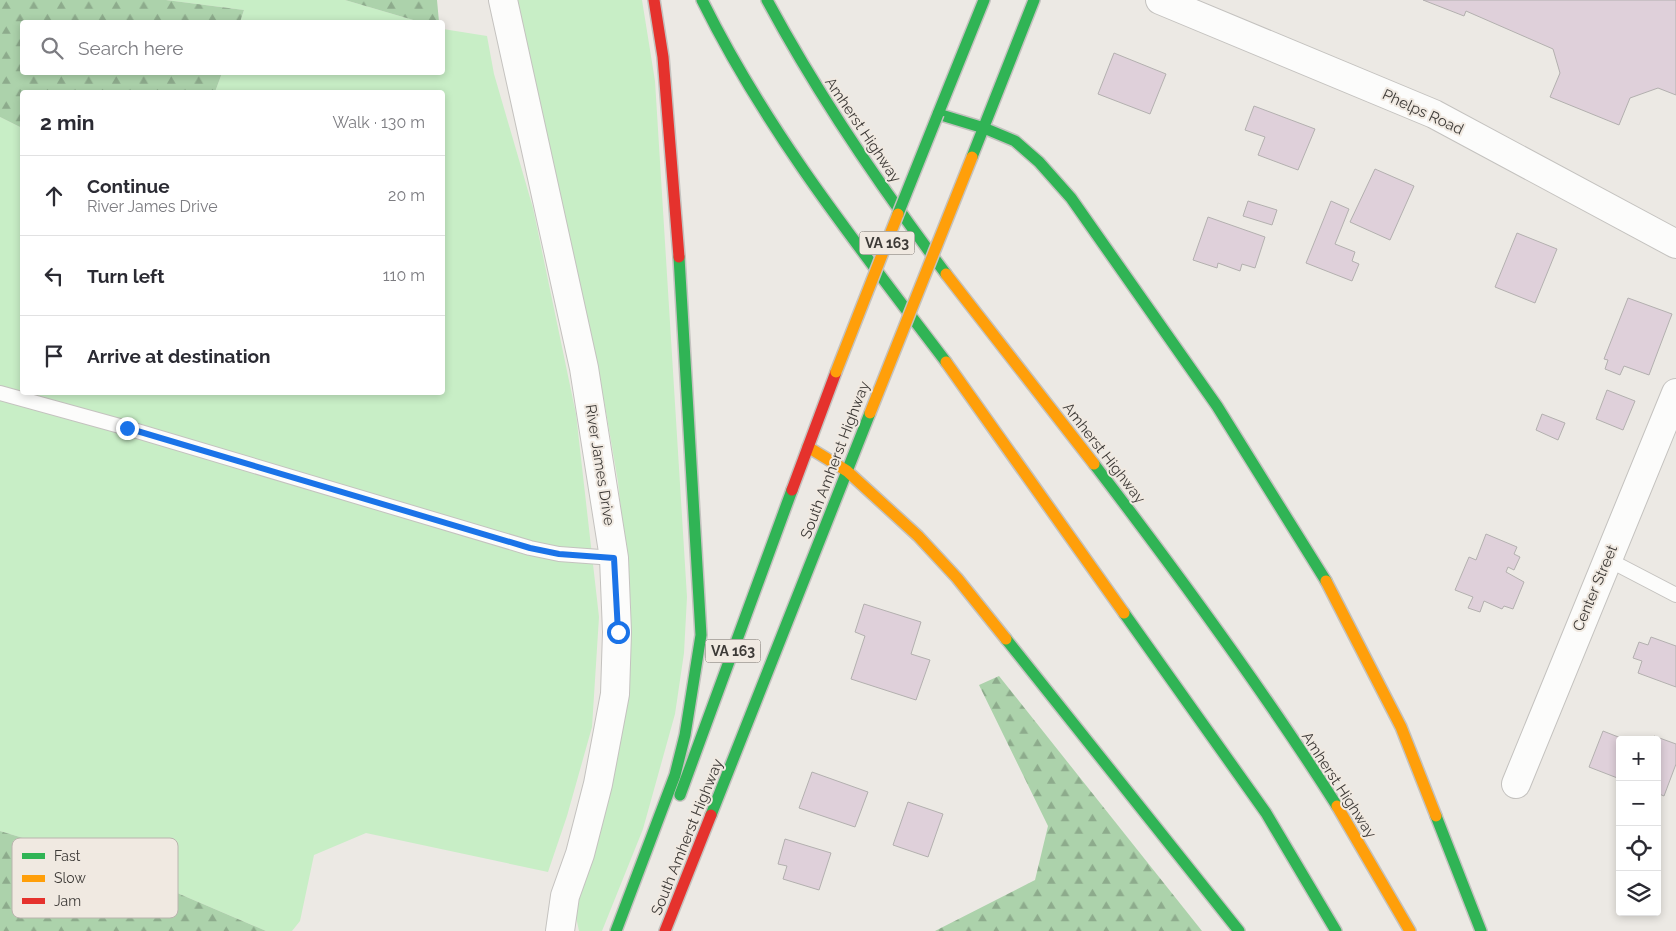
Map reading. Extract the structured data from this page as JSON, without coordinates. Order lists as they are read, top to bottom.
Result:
{
  "streets": {
    "main road": ["Amherst Highway", "VA 163", "South Amherst Highway"],
    "street": ["Phelps Road", "River James Drive", "Center Street"]
  },
  "legend": ["Fast", "Slow", "Jam"],
  "page": {
    "search": "Search here",
    "heading": ["2 min", "Walk · 130 m"],
    "list": [
      ["Continue", "River James Drive", "20 m"],
      ["Turn left", "110 m"],
      "Arrive at destination"
    ],
    "map_buttons": ["+", "−"]
  }
}
